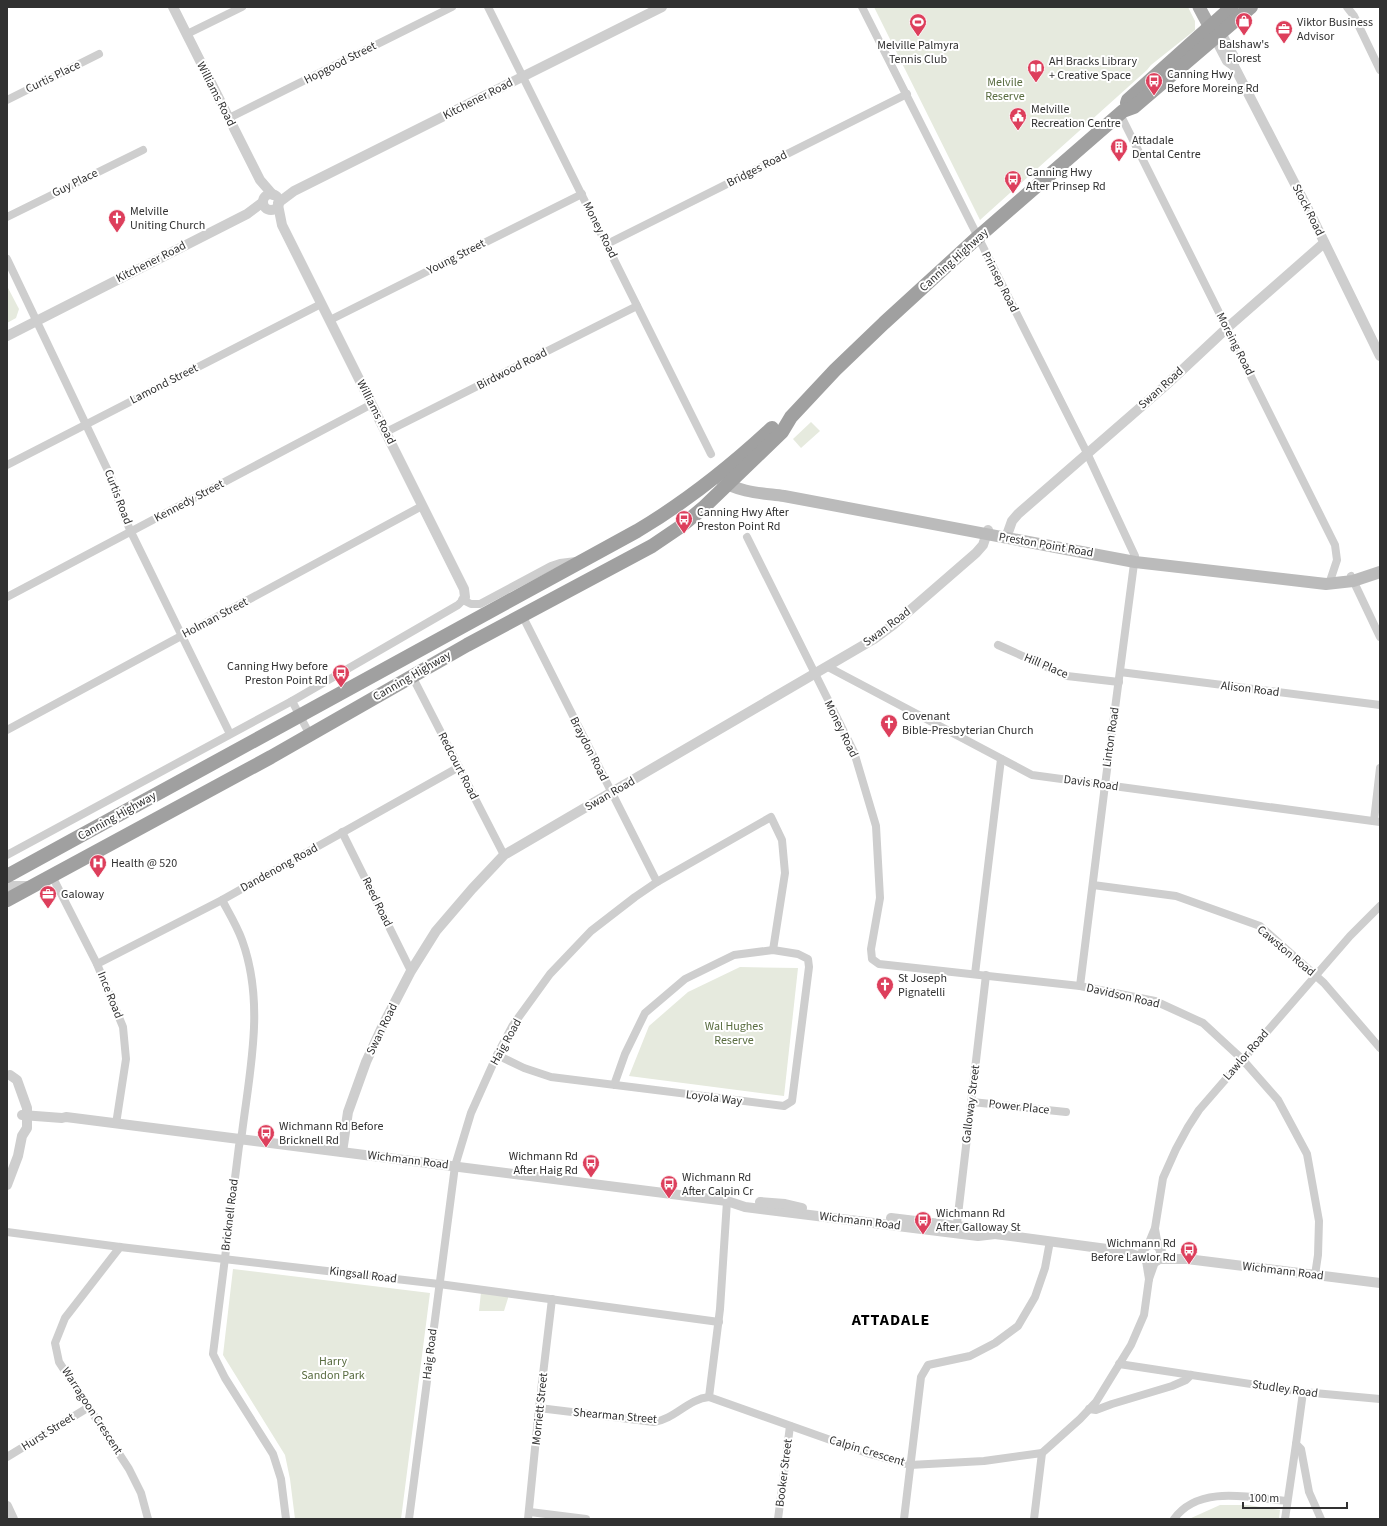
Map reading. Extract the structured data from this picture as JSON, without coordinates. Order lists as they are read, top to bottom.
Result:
{
  "streets": {
    "highway": ["Canning Highway"],
    "main road": ["Stock Road", "Preston Point Road"],
    "street": [
      "Hopgood Street",
      "Curtis Place",
      "Williams Road",
      "Kitchener Road",
      "Bridges Road",
      "Guy Place",
      "Money Road",
      "Young Street",
      "Prinsep Road",
      "Moreing Road",
      "Birdwood Road",
      "Lamond Street",
      "Swan Road",
      "Curtis Road",
      "Kennedy Street",
      "Holman Street",
      "Hill Place",
      "Alison Road",
      "Linton Road",
      "Braydon Road",
      "Redcourt Road",
      "Davis Road",
      "Dandenong Road",
      "Reed Road",
      "Cawston Road",
      "Ince Road",
      "Davidson Road",
      "Haig Road",
      "Lawlor Road",
      "Loyola Way",
      "Galloway Street",
      "Power Place",
      "Wichmann Road",
      "Bricknell Road",
      "Kingsall Road",
      "Studley Road",
      "Morriett Street",
      "Warragoon Crescent",
      "Shearman Street",
      "Hurst Street",
      "Calpin Crescent",
      "Booker Street"
    ]
  },
  "crossings": [
    ["Hopgood Street", "Williams Road"],
    ["Williams Road", "Kitchener Road"],
    ["Williams Road", "Young Street"],
    ["Williams Road", "Canning Highway"],
    ["Williams Road", "Birdwood Road"],
    ["Williams Road", "Lamond Street"],
    ["Williams Road", "Kennedy Street"],
    ["Williams Road", "Holman Street"],
    ["Kitchener Road", "Money Road"],
    ["Kitchener Road", "Curtis Road"],
    ["Bridges Road", "Money Road"],
    ["Bridges Road", "Prinsep Road"],
    ["Stock Road", "Canning Highway"],
    ["Stock Road", "Swan Road"],
    ["Money Road", "Young Street"],
    ["Money Road", "Birdwood Road"],
    ["Money Road", "Swan Road"],
    ["Money Road", "Davidson Road"],
    ["Canning Highway", "Prinsep Road"],
    ["Canning Highway", "Moreing Road"],
    ["Canning Highway", "Curtis Road"],
    ["Canning Highway", "Preston Point Road"],
    ["Canning Highway", "Braydon Road"],
    ["Canning Highway", "Redcourt Road"],
    ["Canning Highway", "Ince Road"],
    ["Prinsep Road", "Swan Road"],
    ["Prinsep Road", "Preston Point Road"],
    ["Prinsep Road", "Linton Road"],
    ["Moreing Road", "Swan Road"],
    ["Moreing Road", "Preston Point Road"],
    ["Lamond Street", "Curtis Road"],
    ["Swan Road", "Preston Point Road"],
    ["Swan Road", "Braydon Road"],
    ["Swan Road", "Redcourt Road"],
    ["Swan Road", "Davis Road"],
    ["Swan Road", "Reed Road"],
    ["Swan Road", "Wichmann Road"],
    ["Curtis Road", "Kennedy Street"],
    ["Curtis Road", "Holman Street"],
    ["Preston Point Road", "Linton Road"],
    ["Hill Place", "Linton Road"],
    ["Alison Road", "Linton Road"],
    ["Linton Road", "Davis Road"],
    ["Linton Road", "Cawston Road"],
    ["Linton Road", "Davidson Road"],
    ["Braydon Road", "Haig Road"],
    ["Redcourt Road", "Dandenong Road"],
    ["Dandenong Road", "Reed Road"],
    ["Dandenong Road", "Ince Road"],
    ["Dandenong Road", "Bricknell Road"],
    ["Cawston Road", "Lawlor Road"],
    ["Ince Road", "Wichmann Road"],
    ["Davidson Road", "Lawlor Road"],
    ["Davidson Road", "Galloway Street"],
    ["Davidson Road", "Wichmann Road"],
    ["Haig Road", "Loyola Way"],
    ["Haig Road", "Wichmann Road"],
    ["Haig Road", "Kingsall Road"],
    ["Lawlor Road", "Wichmann Road"],
    ["Galloway Street", "Power Place"],
    ["Galloway Street", "Wichmann Road"],
    ["Wichmann Road", "Bricknell Road"],
    ["Bricknell Road", "Kingsall Road"],
    ["Kingsall Road", "Morriett Street"],
    ["Kingsall Road", "Warragoon Crescent"],
    ["Morriett Street", "Shearman Street"],
    ["Warragoon Crescent", "Hurst Street"],
    ["Shearman Street", "Calpin Crescent"],
    ["Calpin Crescent", "Booker Street"]
  ],
  "districts": ["ATTADALE"],
  "parks": ["Melvile Reserve", "Wal Hughes Reserve", "Harry Sandon Park"],
  "places": {
    "shop": ["Balshaw's Florest"],
    "sports": ["Melville Palmyra Tennis Club"],
    "office": ["Viktor Business Advisor", "Galoway"],
    "library": ["AH Bracks Library + Creative Space"],
    "bus stop": [
      "Canning Hwy Before Moreing Rd",
      "Canning Hwy After Prinsep Rd",
      "Canning Hwy After Preston Point Rd",
      "Canning Hwy before Preston Point Rd",
      "Wichmann Rd Before Bricknell Rd",
      "Wichmann Rd After Haig Rd",
      "Wichmann Rd After Calpin Cr",
      "Wichmann Rd After Galloway St",
      "Wichmann Rd Before Lawlor Rd"
    ],
    "public building": ["Melville Recreation Centre"],
    "building": ["Attadale Dental Centre"],
    "church": ["Melville Uniting Church", "Covenant Bible-Presbyterian Church", "St Joseph Pignatelli"],
    "hospital": ["Health @ 520"]
  },
  "scale_bar": "100 m"
}
